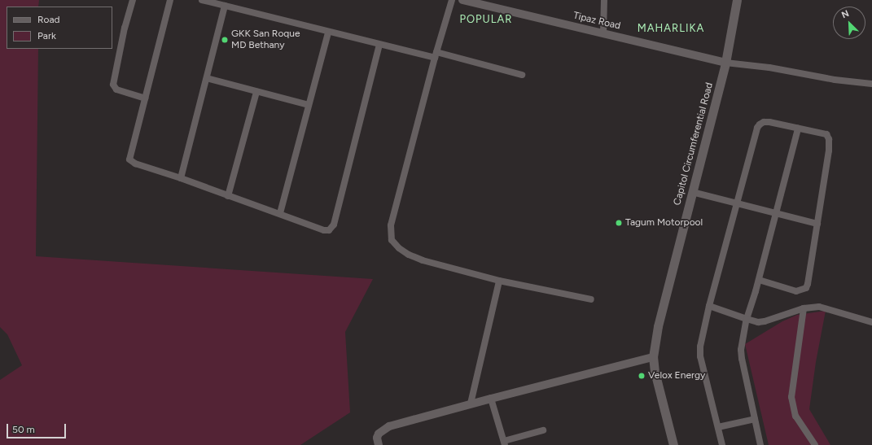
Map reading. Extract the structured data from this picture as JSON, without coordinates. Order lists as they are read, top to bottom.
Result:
{
  "streets": {
    "main road": ["Capitol Circumferential Road"],
    "street": ["Tipaz Road"]
  },
  "crossings": [
    ["Tipaz Road", "Capitol Circumferential Road"]
  ],
  "districts": ["POPULAR", "MAHARLIKA"],
  "places": ["GKK San Roque MD Bethany", "Tagum Motorpool", "Velox Energy"],
  "legend": ["Road", "Park"],
  "scale_bar": "50 m",
  "north": "top left"
}
